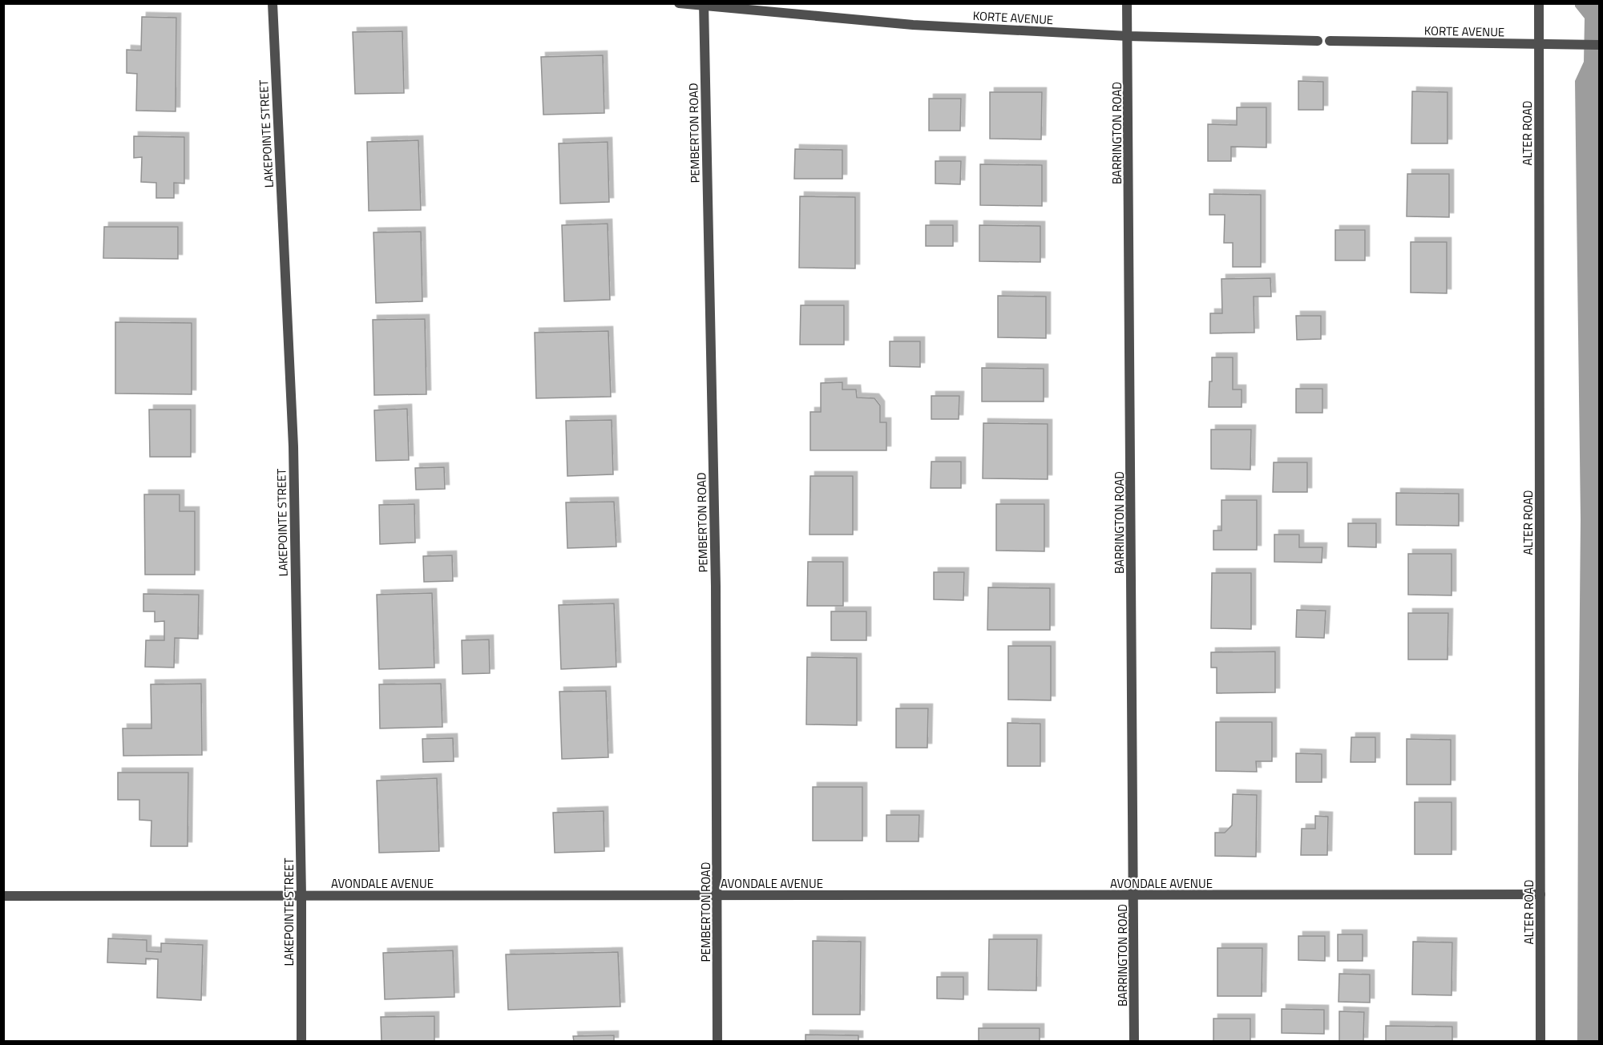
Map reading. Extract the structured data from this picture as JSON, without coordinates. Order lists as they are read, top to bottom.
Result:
{
  "streets": {
    "street": [
      "KORTE AVENUE",
      "PEMBERTON ROAD",
      "BARRINGTON ROAD",
      "ALTER ROAD",
      "LAKEPOINTE STREET",
      "AVONDALE AVENUE"
    ]
  },
  "crossings": [
    ["KORTE AVENUE", "PEMBERTON ROAD"],
    ["KORTE AVENUE", "BARRINGTON ROAD"],
    ["KORTE AVENUE", "ALTER ROAD"],
    ["PEMBERTON ROAD", "AVONDALE AVENUE"],
    ["BARRINGTON ROAD", "AVONDALE AVENUE"],
    ["ALTER ROAD", "AVONDALE AVENUE"],
    ["LAKEPOINTE STREET", "AVONDALE AVENUE"]
  ]
}
